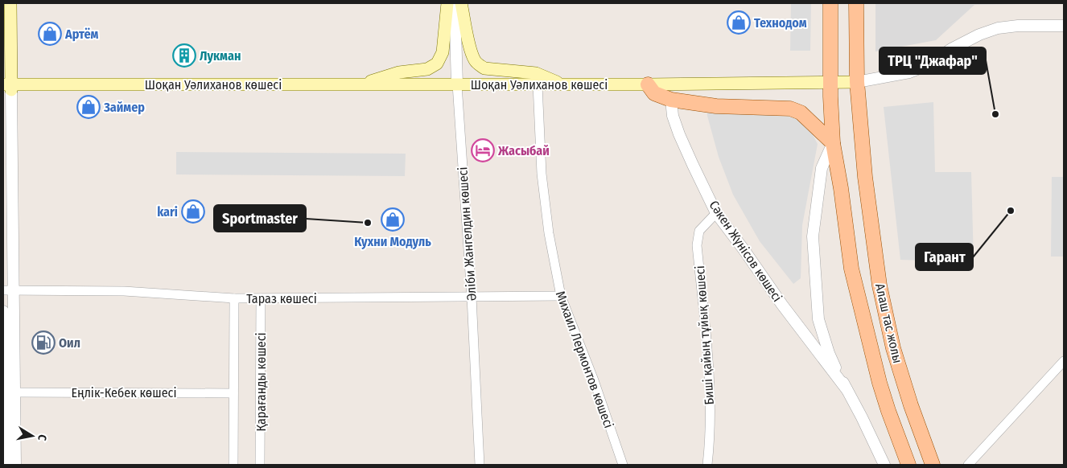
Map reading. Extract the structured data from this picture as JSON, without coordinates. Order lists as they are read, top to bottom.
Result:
{
  "streets": {
    "main road": ["Шоқан Уәлиханов көшесі", "Алаш тас жолы"],
    "street": [
      "Әліби Жангелдин көшесі",
      "Сәкен Жүнісов көшесі",
      "Тараз көшесі",
      "Биші қайың тұйық көшесі",
      "Михаил Лермонтов көшесі",
      "Қарағанды көшесі",
      "Еңлік-Кебек көшесі"
    ]
  },
  "crossings": [
    ["Шоқан Уәлиханов көшесі", "Әліби Жангелдин көшесі"],
    ["Шоқан Уәлиханов көшесі", "Алаш тас жолы"],
    ["Шоқан Уәлиханов көшесі", "Михаил Лермонтов көшесі"],
    ["Әліби Жангелдин көшесі", "Тараз көшесі"],
    ["Сәкен Жүнісов көшесі", "Биші қайың тұйық көшесі"],
    ["Тараз көшесі", "Михаил Лермонтов көшесі"],
    ["Тараз көшесі", "Қарағанды көшесі"],
    ["Қарағанды көшесі", "Еңлік-Кебек көшесі"]
  ],
  "places": {
    "shop": [
      "Технодом",
      "Артём",
      "Займер",
      "kari",
      "Кухни Модуль"
    ],
    "building": ["Лукман"],
    "other": ["ТРЦ \"Джафар\"", "Гарант", "Sportmaster"],
    "hotel": ["Жасыбай"],
    "fuel station": ["Оил"]
  },
  "north": "right"
}
